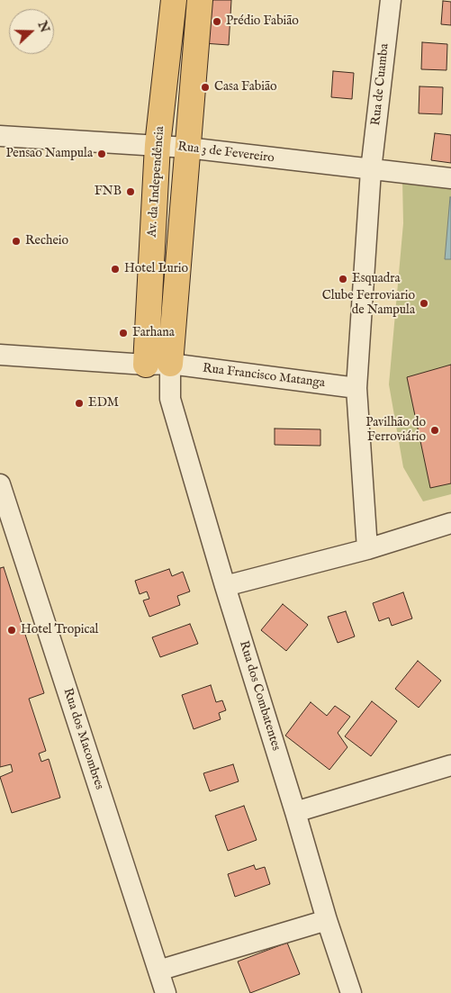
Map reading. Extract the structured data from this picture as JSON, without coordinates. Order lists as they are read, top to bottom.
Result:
{
  "streets": {
    "main road": ["Av. da Independência"],
    "street": [
      "Rua de Cuamba",
      "Rua 3 de Fevereiro",
      "Rua Francisco Matanga",
      "Rua dos Combatentes",
      "Rua dos Macombres"
    ]
  },
  "crossings": [
    ["Rua de Cuamba", "Rua 3 de Fevereiro"],
    ["Rua de Cuamba", "Rua Francisco Matanga"],
    ["Rua 3 de Fevereiro", "Av. da Independência"]
  ],
  "places": [
    "Prédio Fabião",
    "Casa Fabião",
    "Pensao Nampula",
    "FNB",
    "Recheio",
    "Hotel Lurio",
    "Esquadra",
    "Clube Ferroviario de Nampula",
    "Farhana",
    "EDM",
    "Pavilhão do Ferroviário",
    "Hotel Tropical"
  ],
  "north": "right"
}
